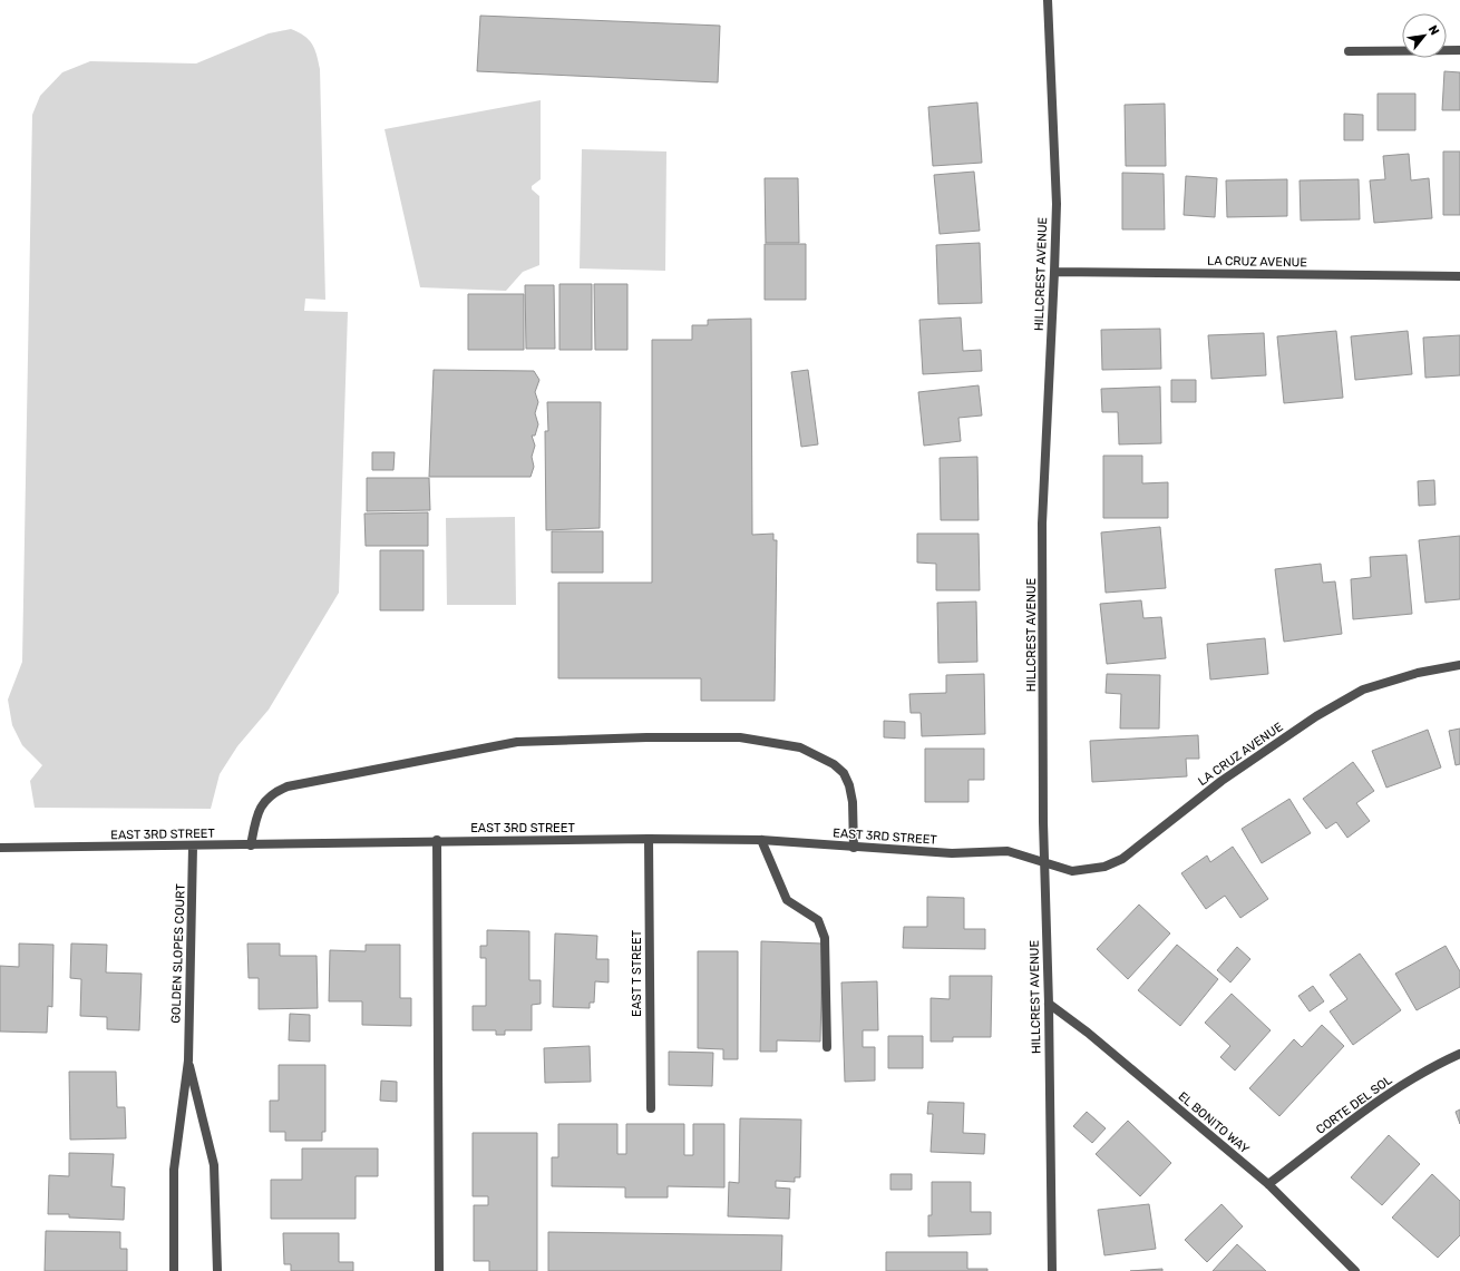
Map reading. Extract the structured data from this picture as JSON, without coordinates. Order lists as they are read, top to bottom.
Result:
{
  "streets": {
    "street": [
      "LA CRUZ AVENUE",
      "HILLCREST AVENUE",
      "EAST 3RD STREET",
      "GOLDEN SLOPES COURT",
      "EAST T STREET",
      "CORTE DEL SOL",
      "EL BONITO WAY"
    ]
  },
  "crossings": [
    ["LA CRUZ AVENUE", "HILLCREST AVENUE"],
    ["LA CRUZ AVENUE", "EAST 3RD STREET"],
    ["HILLCREST AVENUE", "EAST 3RD STREET"],
    ["HILLCREST AVENUE", "EL BONITO WAY"],
    ["EAST 3RD STREET", "GOLDEN SLOPES COURT"],
    ["EAST 3RD STREET", "EAST T STREET"],
    ["CORTE DEL SOL", "EL BONITO WAY"]
  ],
  "north": "top right"
}
